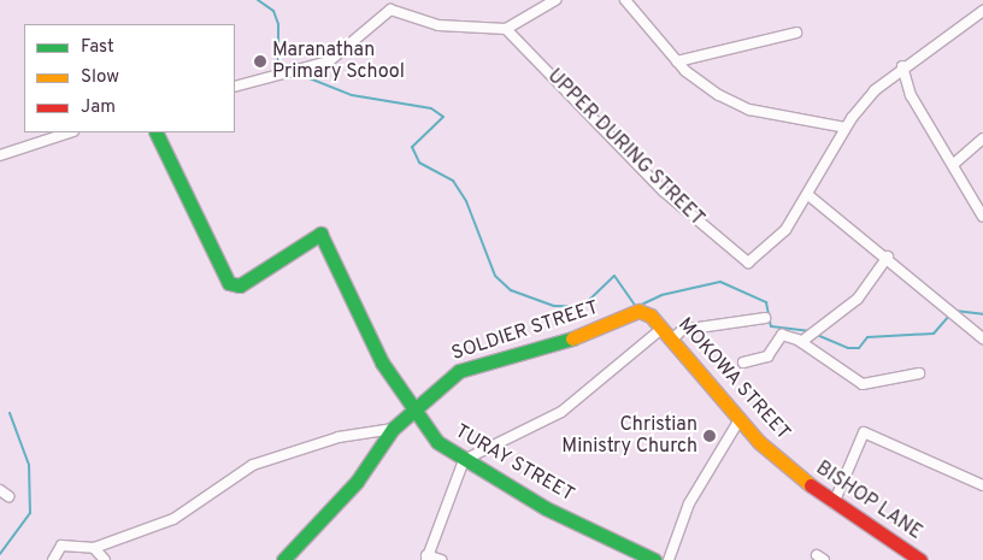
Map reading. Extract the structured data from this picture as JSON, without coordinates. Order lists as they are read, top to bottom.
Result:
{
  "streets": {
    "street": [
      "UPPER DURING STREET",
      "SOLDIER STREET",
      "MOKOWA STREET",
      "TURAY STREET",
      "BISHOP LANE"
    ]
  },
  "crossings": [
    ["SOLDIER STREET", "MOKOWA STREET"],
    ["SOLDIER STREET", "TURAY STREET"],
    ["MOKOWA STREET", "BISHOP LANE"]
  ],
  "places": ["Maranathan Primary School", "Christian Ministry Church"],
  "legend": ["Fast", "Slow", "Jam"]
}
